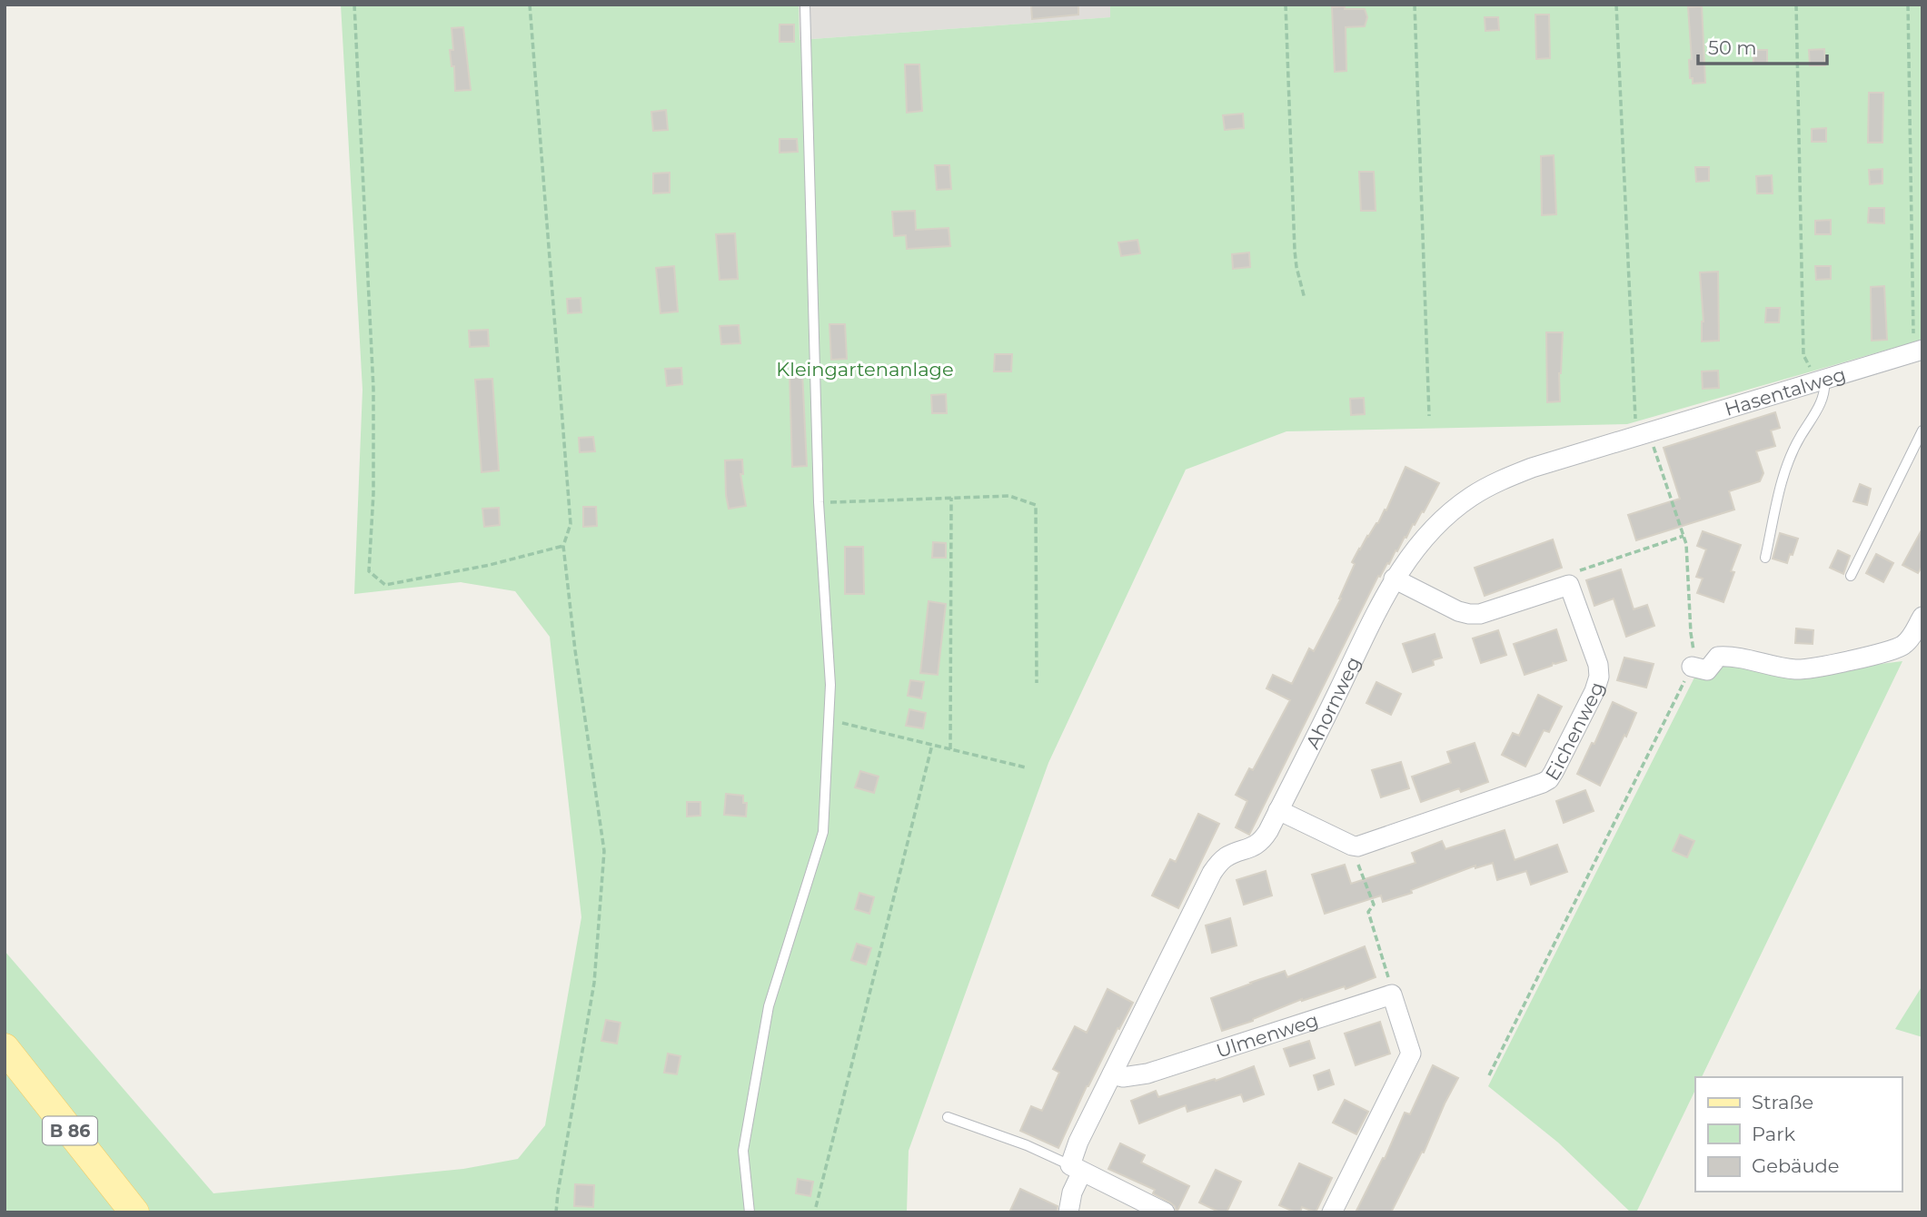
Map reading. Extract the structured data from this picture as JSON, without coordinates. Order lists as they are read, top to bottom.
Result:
{
  "streets": {
    "main road": ["B 86"],
    "street": [
      "Hasentalweg",
      "Ahornweg",
      "Eichenweg",
      "Ulmenweg"
    ]
  },
  "crossings": [
    ["Hasentalweg", "Ahornweg"],
    ["Ahornweg", "Eichenweg"],
    ["Ahornweg", "Ulmenweg"]
  ],
  "parks": ["Kleingartenanlage"],
  "legend": ["Straße", "Park", "Gebäude"],
  "scale_bar": "50 m"
}
